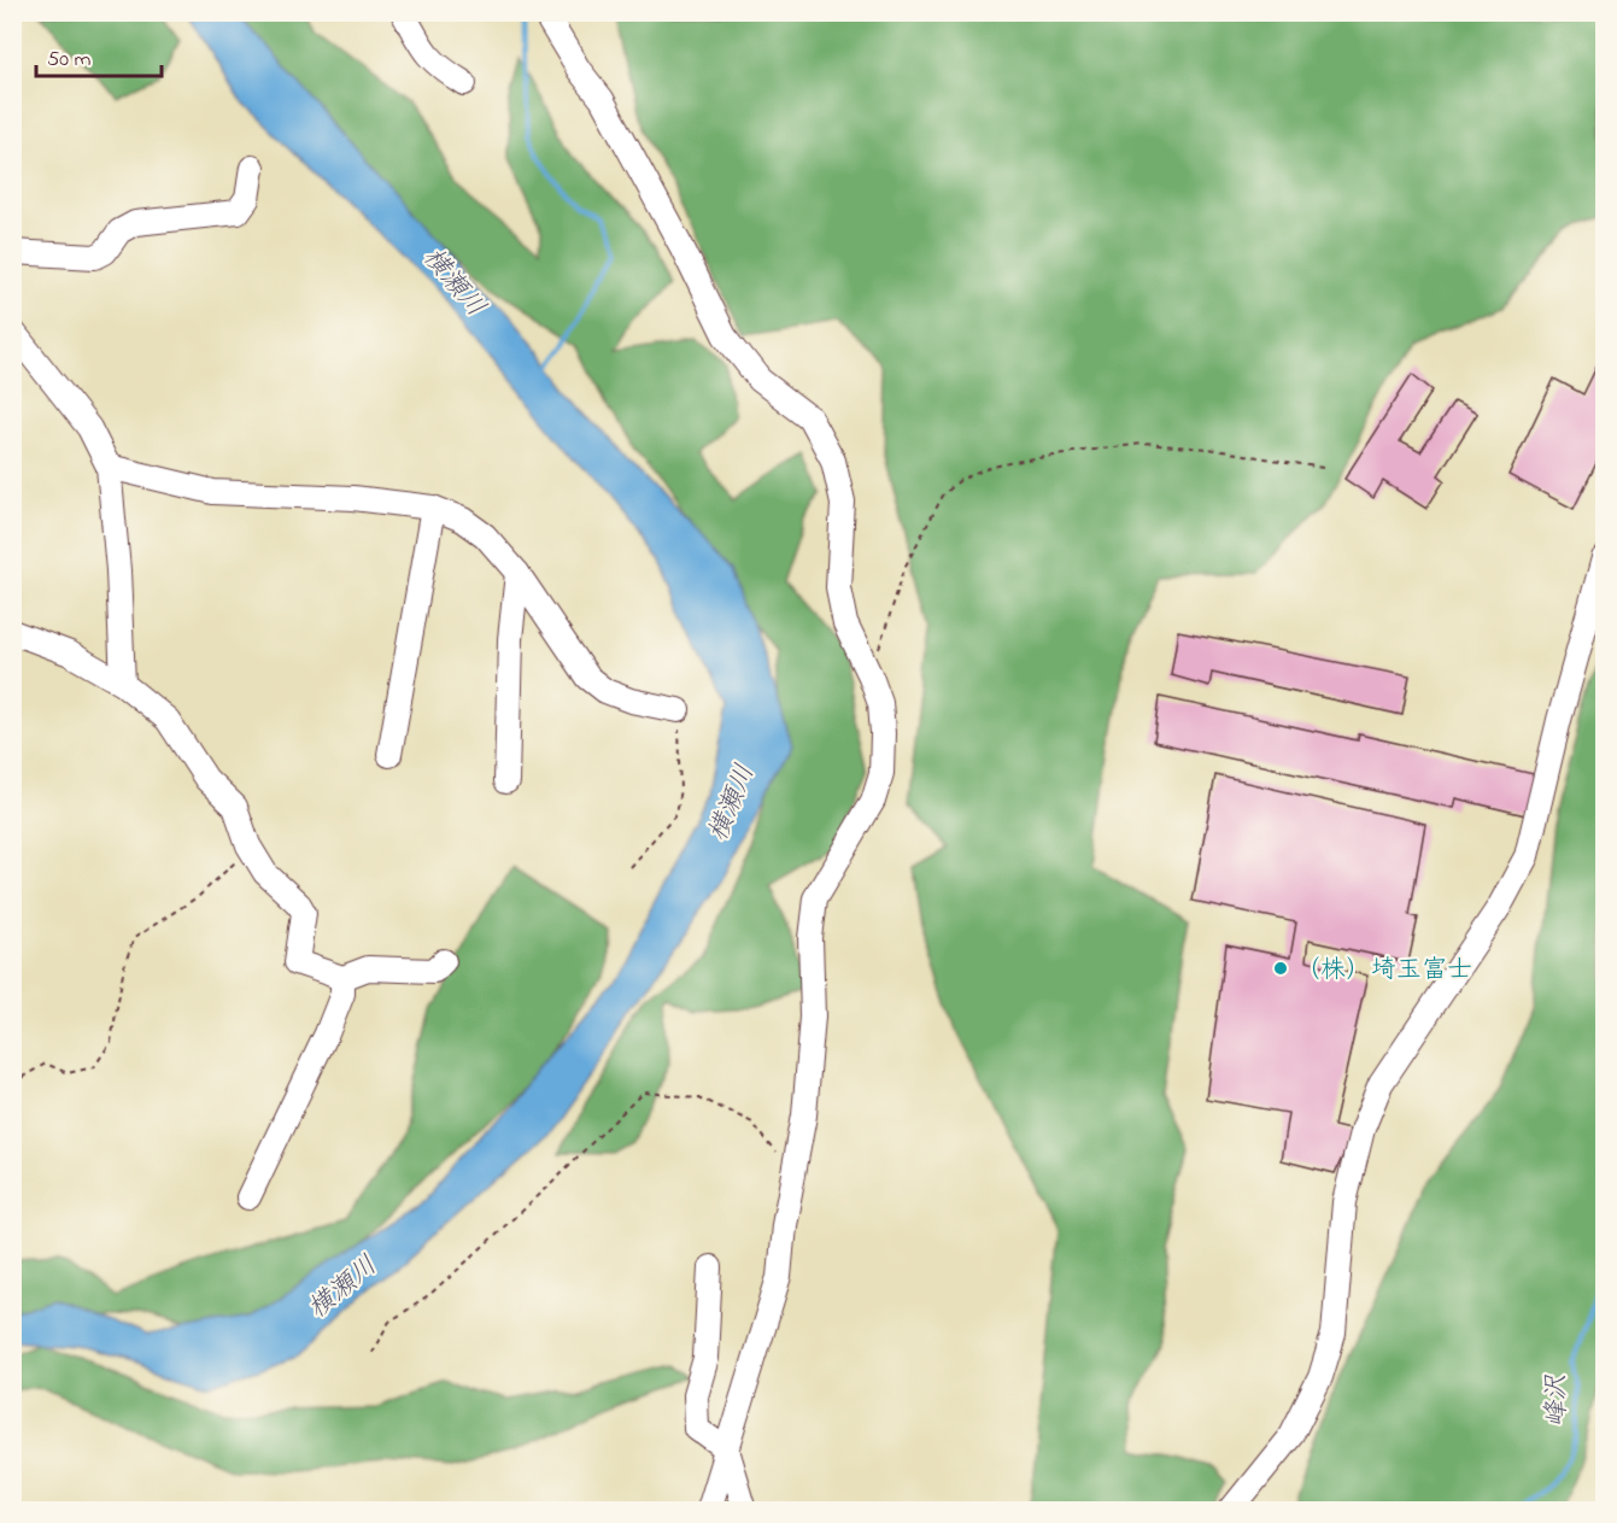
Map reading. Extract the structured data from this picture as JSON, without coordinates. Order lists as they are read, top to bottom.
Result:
{
  "water": ["横瀬川", "峰沢"],
  "places": ["（株）埼玉富士"],
  "scale_bar": "50 m"
}
